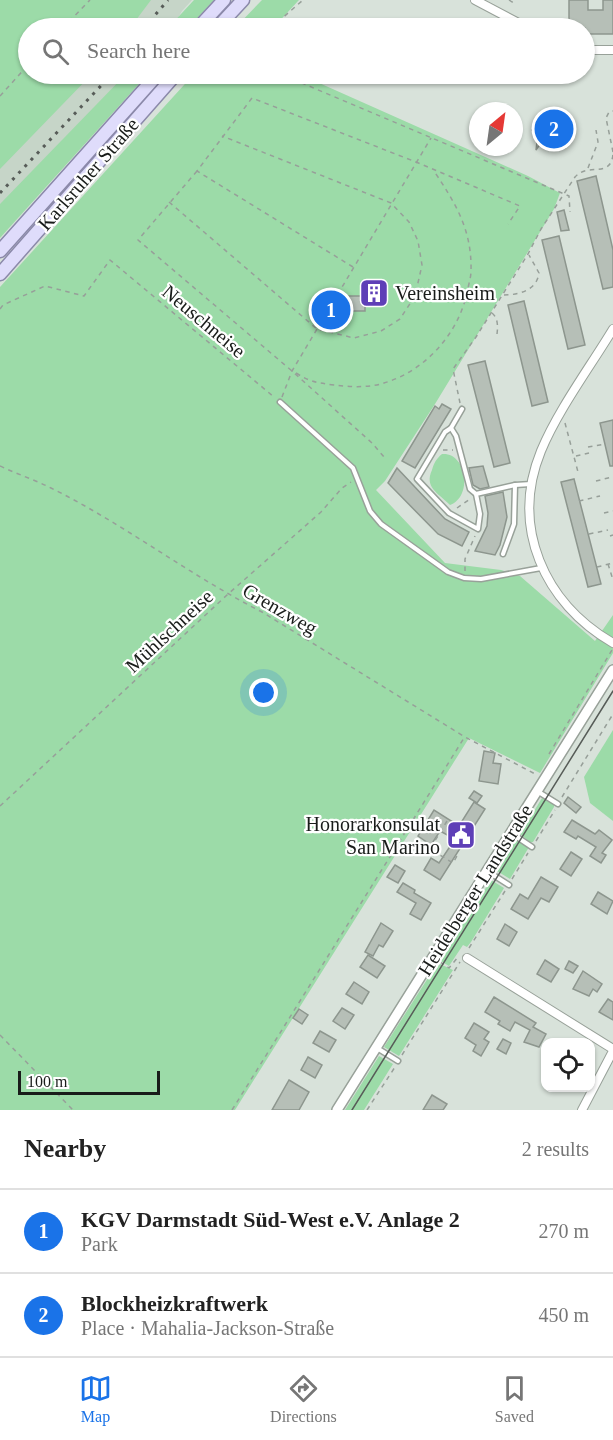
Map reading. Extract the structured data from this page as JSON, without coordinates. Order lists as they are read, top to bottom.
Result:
{
  "streets": {
    "main road": ["Karlsruher Straße"],
    "street": ["Heidelberger Landstraße"],
    "path": ["Neuschneise", "Grenzweg", "Mühlschneise"]
  },
  "crossings": [
    ["Grenzweg", "Mühlschneise"],
    ["Grenzweg", "Heidelberger Landstraße"]
  ],
  "places": {
    "building": ["Vereinsheim"],
    "public building": ["Honorarkonsulat San Marino"]
  },
  "scale_bar": "100 m",
  "north": "top right",
  "page": {
    "search": "Search here",
    "pins": ["2", "1"],
    "scale": "100 m",
    "heading": ["Nearby", "2 results"],
    "list": [
      {
        "mark": "1",
        "name": "KGV Darmstadt Süd-West e.V. Anlage 2",
        "note": "Park",
        "value": "270 m"
      },
      {
        "mark": "2",
        "name": "Blockheizkraftwerk",
        "note": "Place · Mahalia-Jackson-Straße",
        "value": "450 m"
      }
    ],
    "nav": ["Map", "Directions", "Saved"]
  }
}
